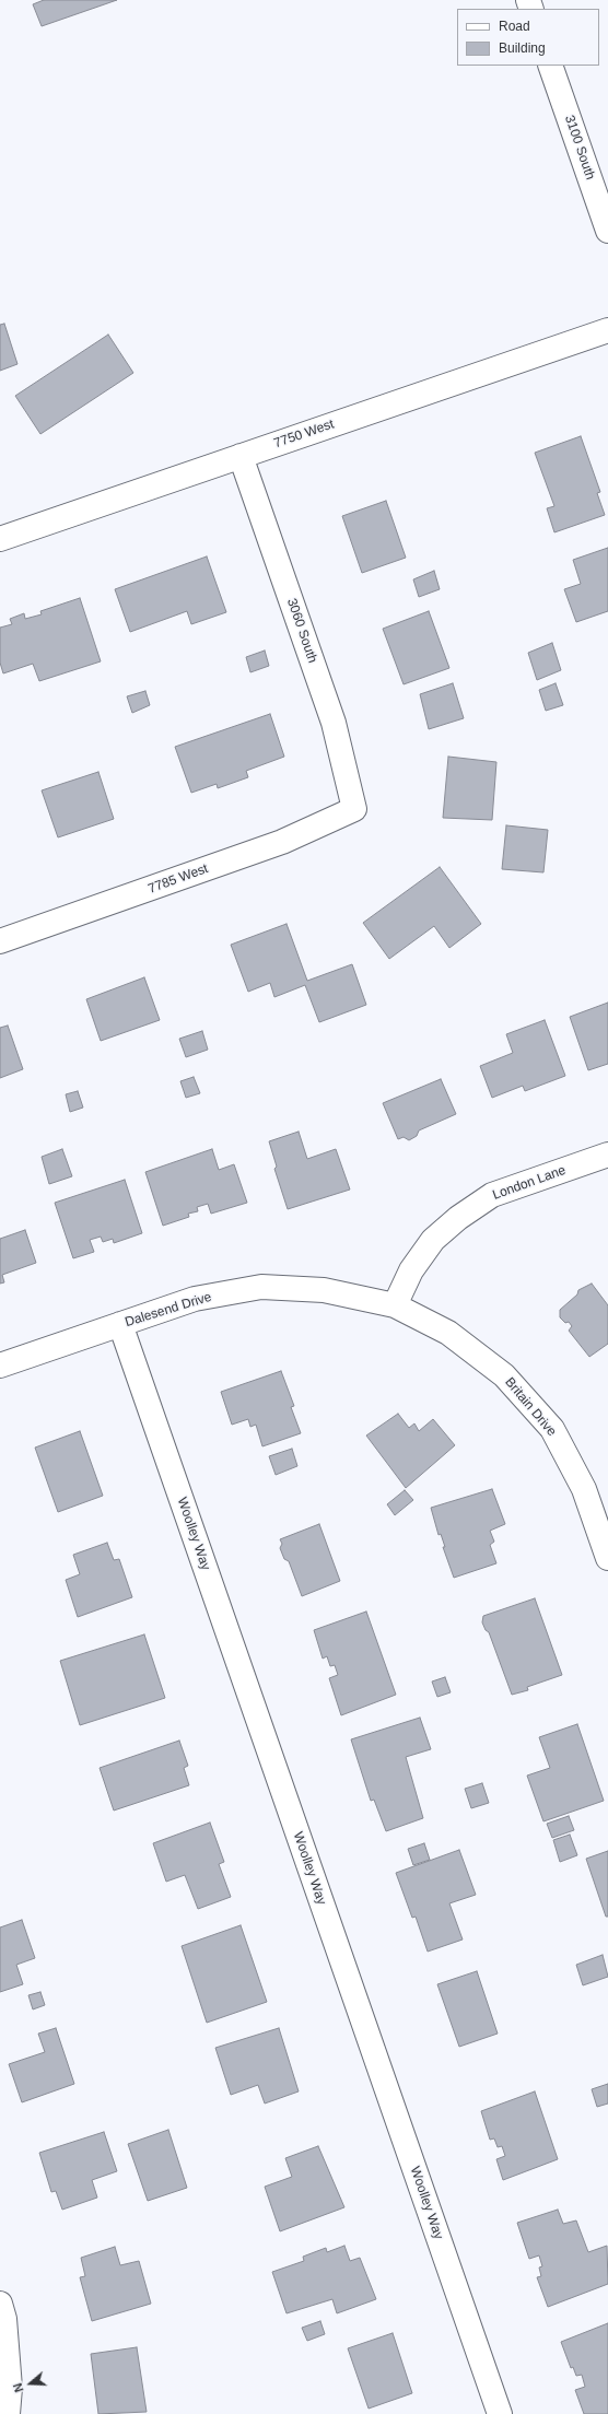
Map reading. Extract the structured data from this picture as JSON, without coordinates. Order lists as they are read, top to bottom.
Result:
{
  "streets": {
    "street": [
      "3100 South",
      "7750 West",
      "3060 South",
      "7785 West",
      "London Lane",
      "Dalesend Drive",
      "Britain Drive",
      "Woolley Way"
    ]
  },
  "crossings": [
    ["7750 West", "3060 South"],
    ["3060 South", "7785 West"],
    ["London Lane", "Dalesend Drive"],
    ["London Lane", "Britain Drive"],
    ["Dalesend Drive", "Britain Drive"],
    ["Dalesend Drive", "Woolley Way"]
  ],
  "legend": ["Road", "Building"],
  "north": "left"
}
